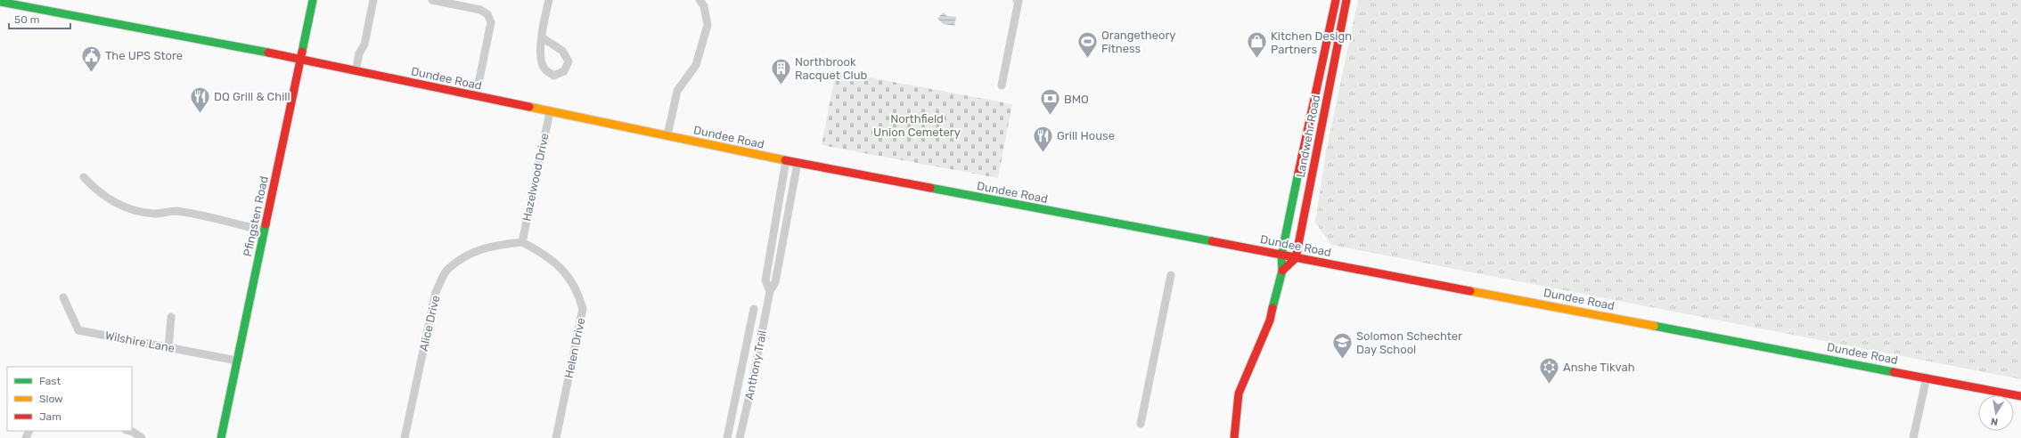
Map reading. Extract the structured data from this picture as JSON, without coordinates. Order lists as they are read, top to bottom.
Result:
{
  "streets": {
    "main road": ["Dundee Road", "Landwehr Road", "Pfingsten Road"],
    "street": [
      "Hazelwood Drive",
      "Alice Drive",
      "Wilshire Lane",
      "Helen Drive",
      "Anthony Trail"
    ]
  },
  "crossings": [
    ["Dundee Road", "Landwehr Road"],
    ["Dundee Road", "Hazelwood Drive"],
    ["Dundee Road", "Pfingsten Road"],
    ["Dundee Road", "Anthony Trail"],
    ["Hazelwood Drive", "Alice Drive"],
    ["Hazelwood Drive", "Helen Drive"],
    ["Pfingsten Road", "Wilshire Lane"],
    ["Alice Drive", "Helen Drive"]
  ],
  "parks": ["Northfield Union Cemetery"],
  "places": {
    "sports": ["Orangetheory Fitness"],
    "shop": ["Kitchen Design Partners"],
    "public building": ["The UPS Store"],
    "building": ["Northbrook Racquet Club"],
    "restaurant": ["DQ Grill & Chill", "Grill House"],
    "bank": ["BMO"],
    "school or university": ["Solomon Schechter Day School"],
    "synagogue": ["Anshe Tikvah"]
  },
  "legend": ["Fast", "Slow", "Jam"],
  "scale_bar": "50 m",
  "north": "bottom"
}
